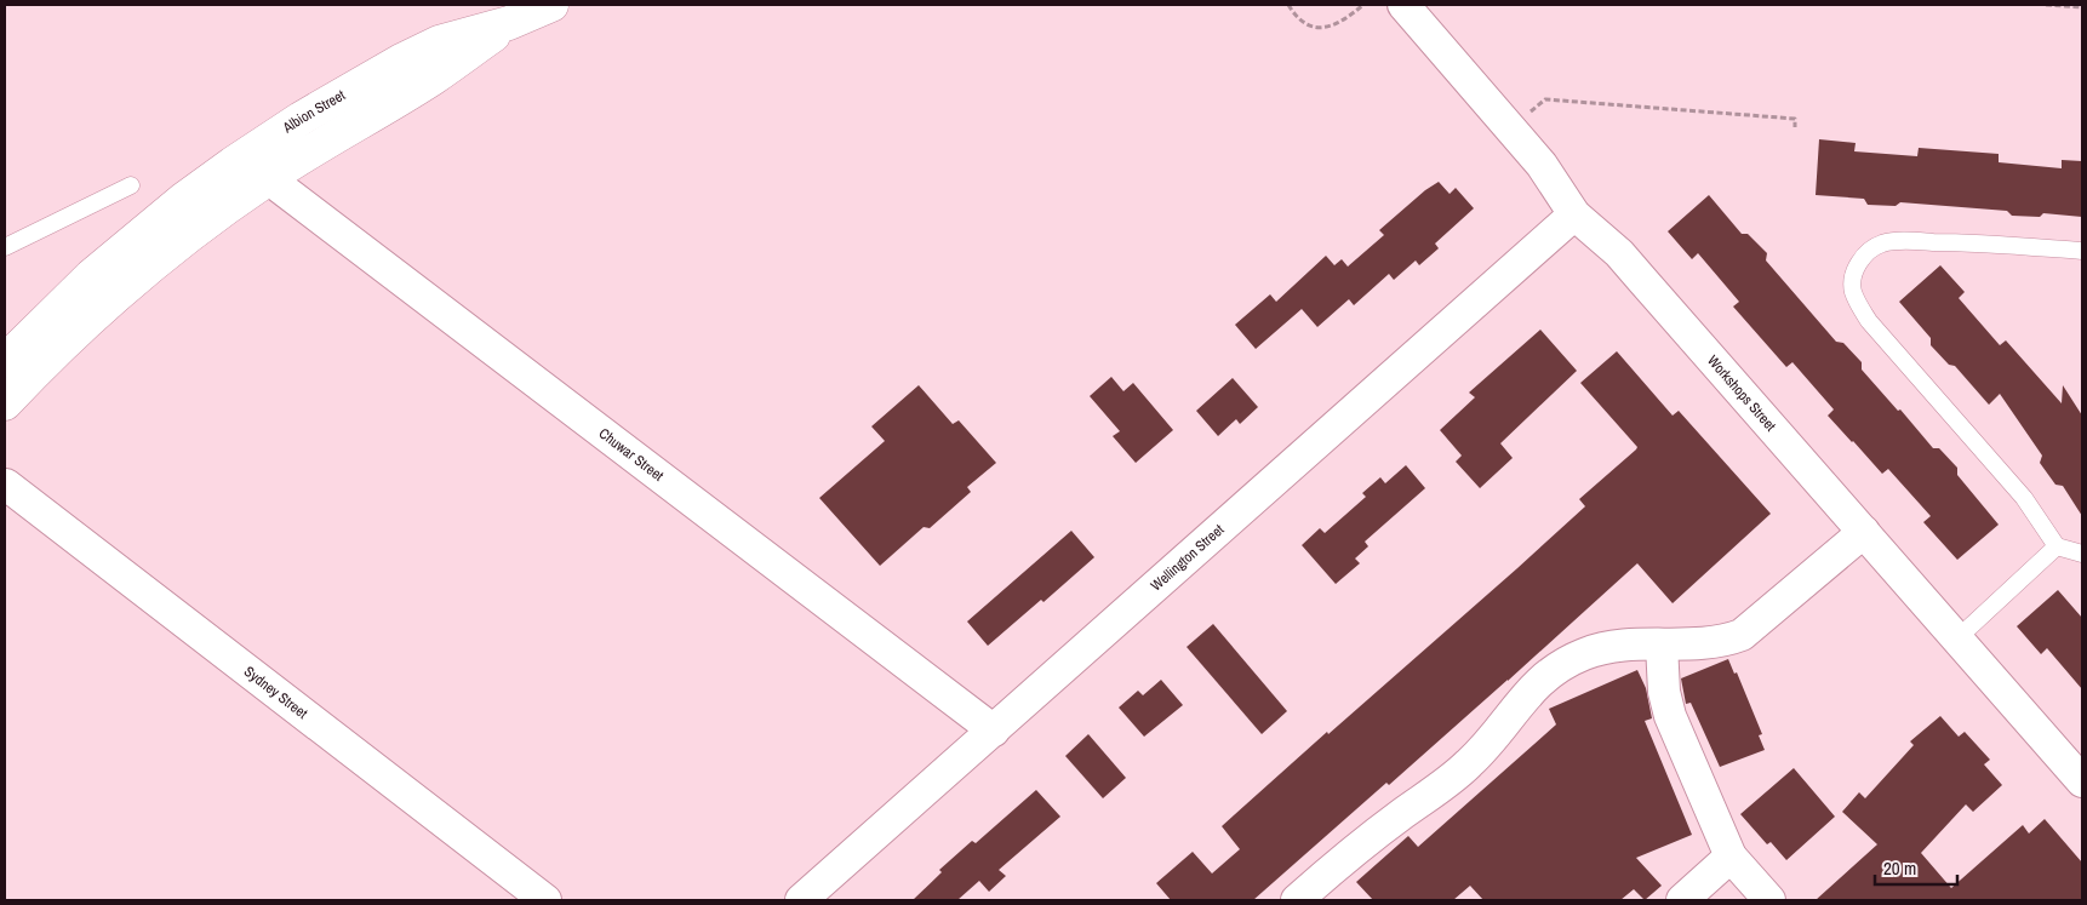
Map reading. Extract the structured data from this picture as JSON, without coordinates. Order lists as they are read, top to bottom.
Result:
{
  "streets": {
    "main road": ["Albion Street"],
    "street": [
      "Workshops Street",
      "Chuwar Street",
      "Wellington Street",
      "Sydney Street"
    ]
  },
  "crossings": [
    ["Albion Street", "Chuwar Street"],
    ["Workshops Street", "Wellington Street"],
    ["Chuwar Street", "Wellington Street"]
  ],
  "scale_bar": "20 m"
}
